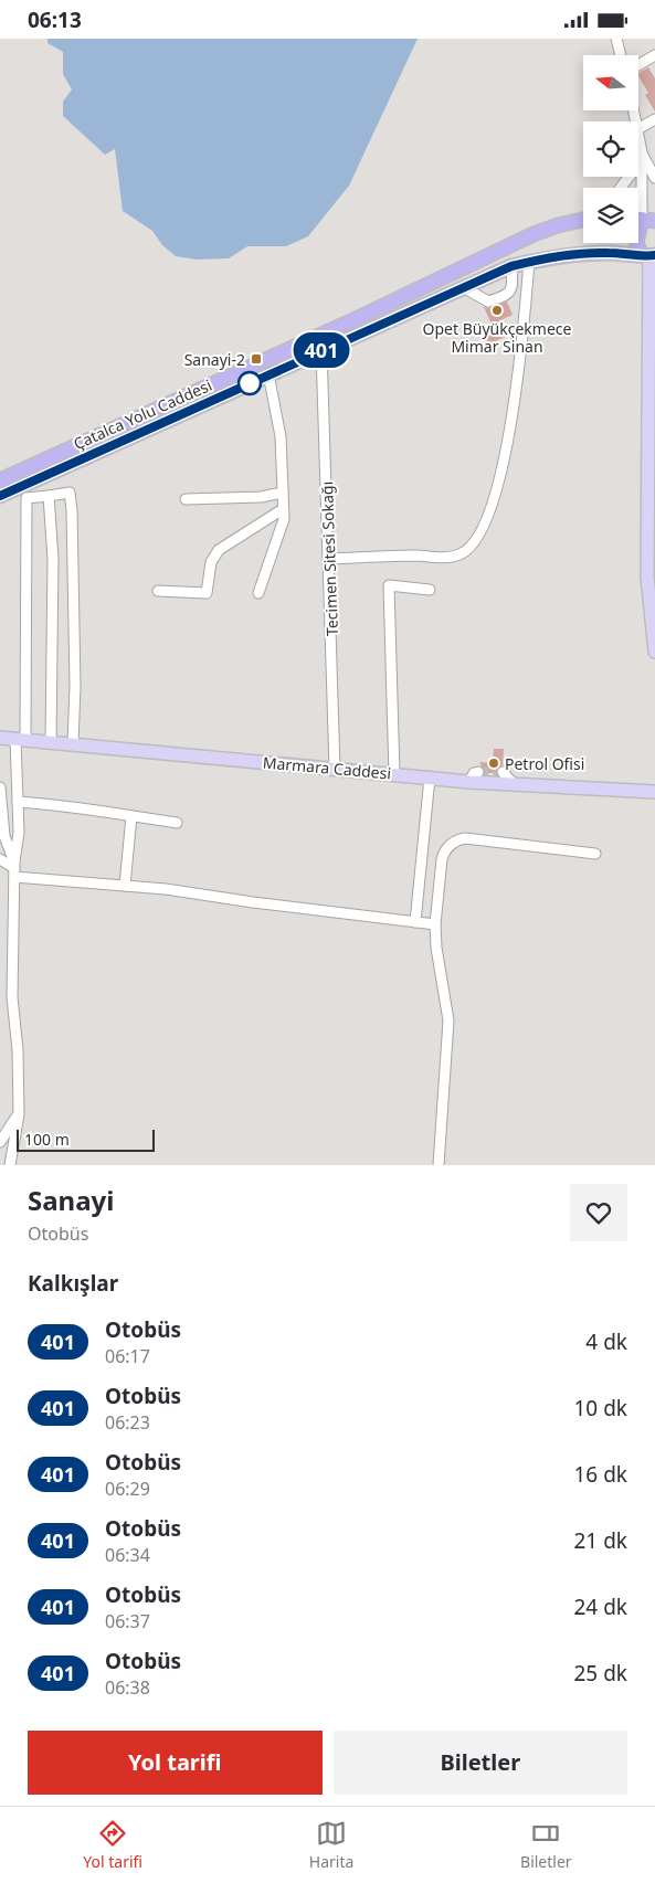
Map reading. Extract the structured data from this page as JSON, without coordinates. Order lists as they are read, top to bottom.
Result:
{
  "streets": {
    "highway": ["Çatalca Yolu Caddesi"],
    "main road": ["Marmara Caddesi"],
    "street": ["Tecimen Sitesi Sokağı"]
  },
  "crossings": [
    ["Çatalca Yolu Caddesi", "Tecimen Sitesi Sokağı"],
    ["Tecimen Sitesi Sokağı", "Marmara Caddesi"]
  ],
  "places": {
    "other": ["Opet Büyükçekmece Mimar Sinan", "Petrol Ofisi"],
    "transit": ["Sanayi-2"]
  },
  "lines": ["bus line 401"],
  "scale_bar": "100 m",
  "north": "left",
  "page": {
    "status": "06:13",
    "on_map": "401",
    "scale": "100 m",
    "heading": [
      ["Sanayi", "Otobüs"],
      "Kalkışlar"
    ],
    "list": [
      {
        "mark": "401",
        "name": "Otobüs",
        "note": "06:17",
        "value": "4 dk"
      },
      {
        "mark": "401",
        "name": "Otobüs",
        "note": "06:23",
        "value": "10 dk"
      },
      {
        "mark": "401",
        "name": "Otobüs",
        "note": "06:29",
        "value": "16 dk"
      },
      {
        "mark": "401",
        "name": "Otobüs",
        "note": "06:34",
        "value": "21 dk"
      },
      {
        "mark": "401",
        "name": "Otobüs",
        "note": "06:37",
        "value": "24 dk"
      },
      {
        "mark": "401",
        "name": "Otobüs",
        "note": "06:38",
        "value": "25 dk"
      }
    ],
    "buttons": ["Yol tarifi", "Biletler"],
    "tabs": ["Yol tarifi", "Harita", "Biletler"]
  }
}
